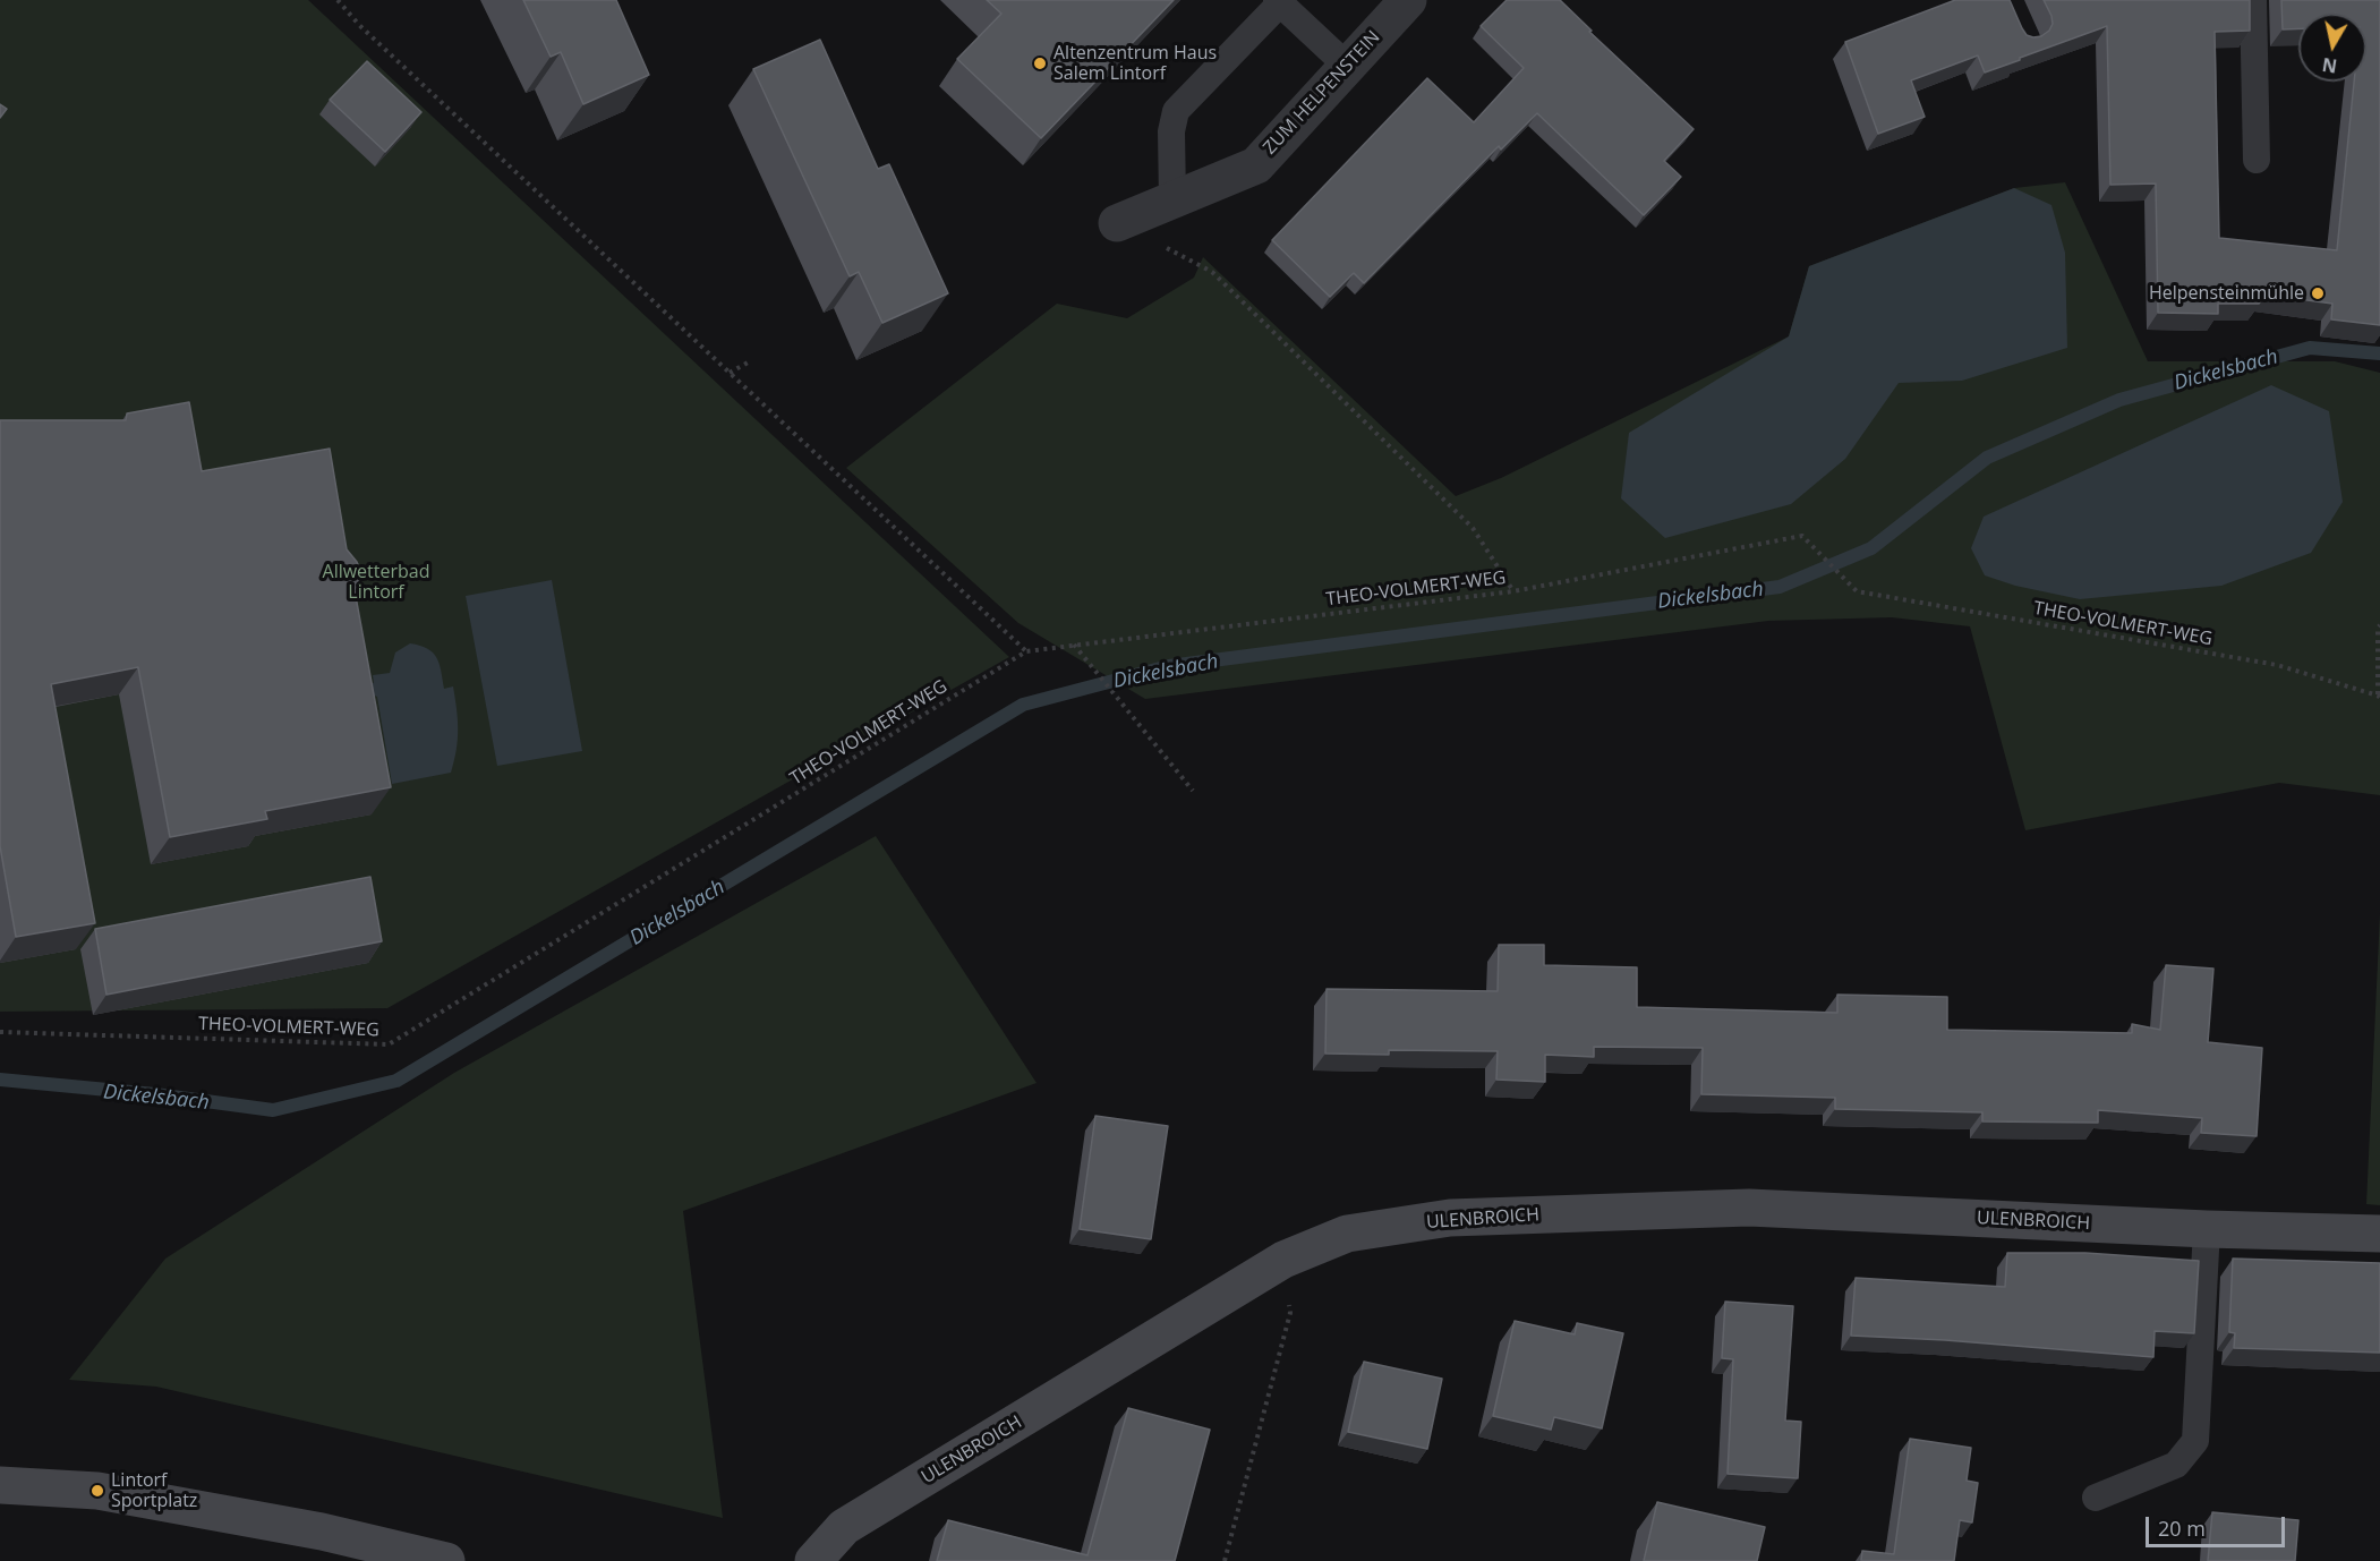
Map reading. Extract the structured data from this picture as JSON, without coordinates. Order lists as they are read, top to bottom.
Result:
{
  "streets": {
    "main road": ["ULENBROICH"],
    "street": ["ZUM HELPENSTEIN"],
    "path": ["THEO-VOLMERT-WEG"]
  },
  "water": ["Dickelsbach"],
  "parks": ["Allwetterbad Lintorf"],
  "places": ["Altenzentrum Haus Salem Lintorf", "Helpensteinmühle", "Lintorf Sportplatz"],
  "scale_bar": "20 m",
  "north": "bottom"
}
